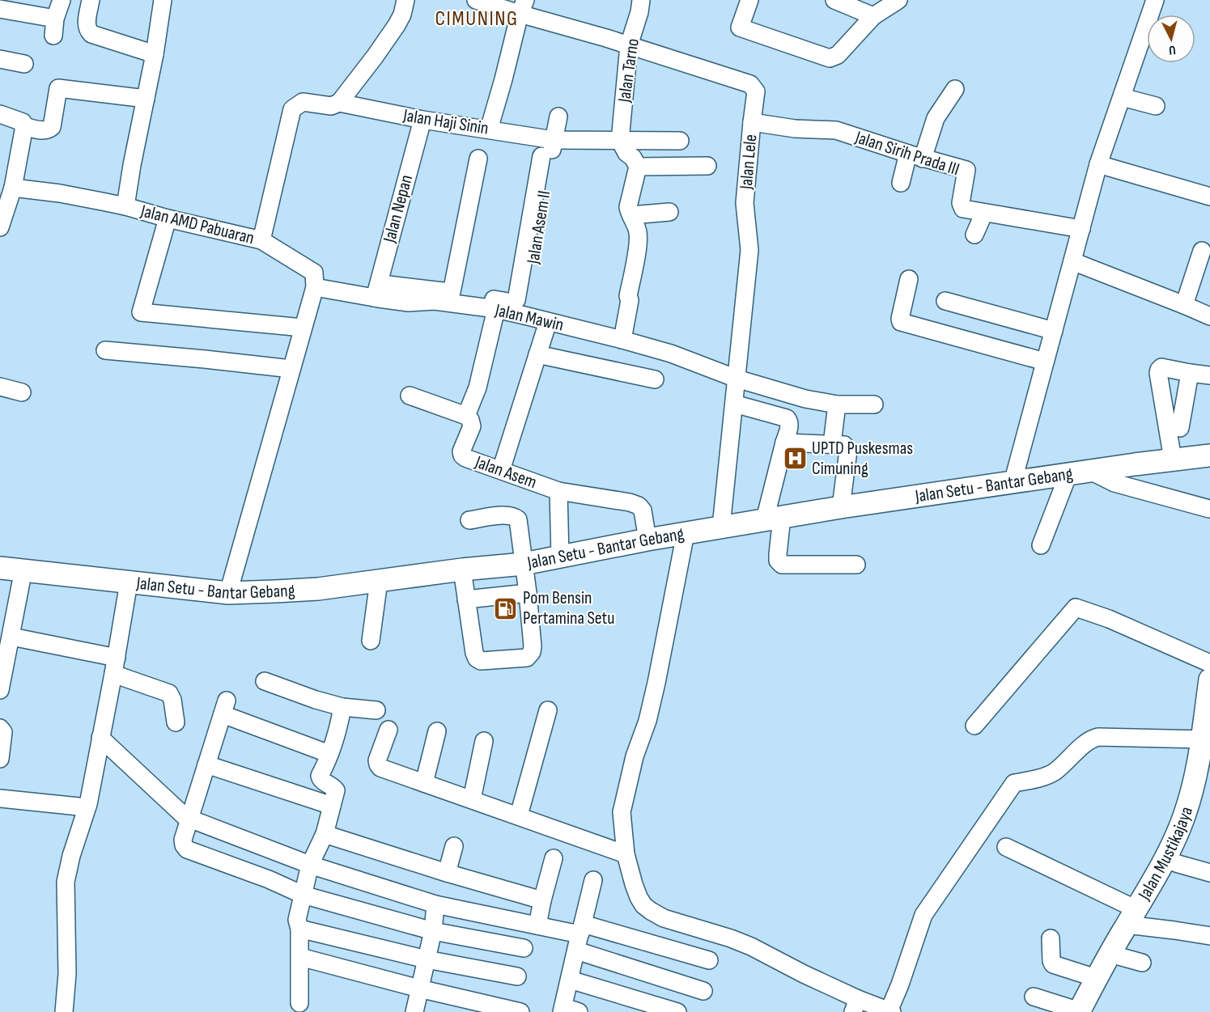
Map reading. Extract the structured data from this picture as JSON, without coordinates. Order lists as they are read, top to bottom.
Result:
{
  "streets": {
    "main road": ["Jalan Setu - Bantar Gebang", "Jalan Mustikajaya"],
    "street": [
      "Jalan Tarno",
      "Jalan Haji Sinin",
      "Jalan Sirih Prada III",
      "Jalan Lele",
      "Jalan Nepan",
      "Jalan AMD Pabuaran",
      "Jalan Asem II",
      "Jalan Mawin",
      "Jalan Asem"
    ]
  },
  "crossings": [
    ["Jalan Tarno", "Jalan Haji Sinin"],
    ["Jalan Tarno", "Jalan Lele"],
    ["Jalan Haji Sinin", "Jalan Nepan"],
    ["Jalan Haji Sinin", "Jalan AMD Pabuaran"],
    ["Jalan Haji Sinin", "Jalan Asem II"],
    ["Jalan Sirih Prada III", "Jalan Lele"],
    ["Jalan Lele", "Jalan Mawin"],
    ["Jalan Lele", "Jalan Setu - Bantar Gebang"],
    ["Jalan Nepan", "Jalan Mawin"],
    ["Jalan AMD Pabuaran", "Jalan Mawin"],
    ["Jalan Asem II", "Jalan Mawin"],
    ["Jalan Asem", "Jalan Setu - Bantar Gebang"]
  ],
  "districts": ["CIMUNING"],
  "places": {
    "hospital": ["UPTD Puskesmas Cimuning"],
    "fuel station": ["Pom Bensin Pertamina Setu"]
  },
  "north": "bottom"
}
